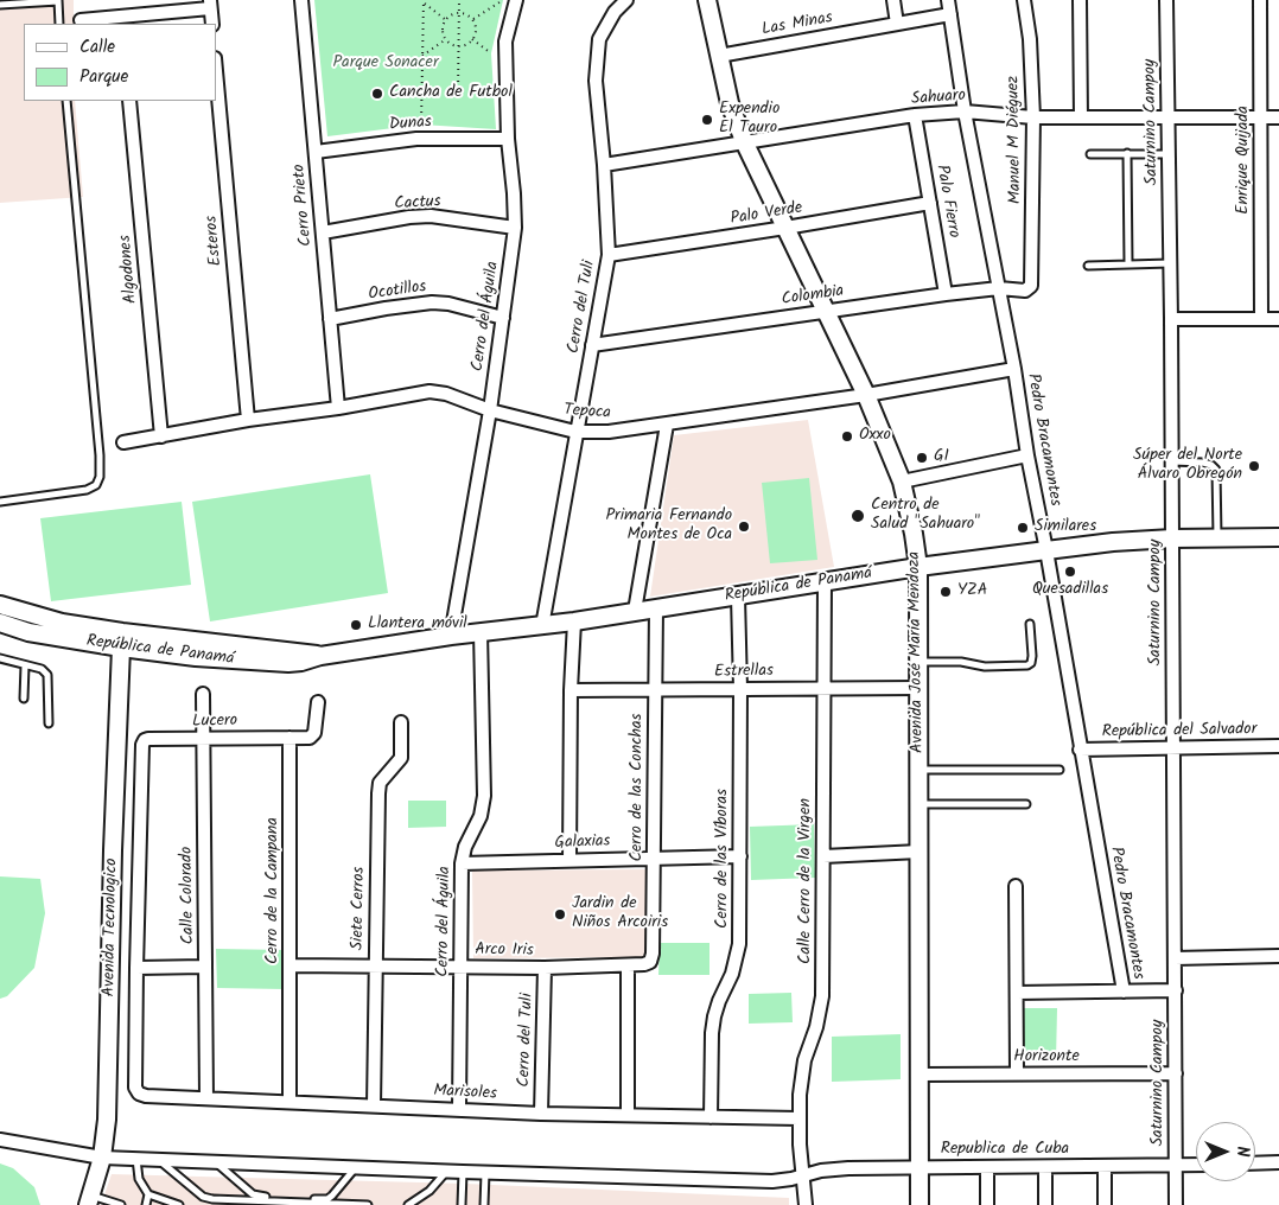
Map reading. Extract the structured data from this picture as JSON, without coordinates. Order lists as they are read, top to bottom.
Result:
{
  "streets": {
    "main road": ["República de Panamá", "Avenida José María Mendoza", "Avenida Tecnologico"],
    "street": [
      "Las Minas",
      "Sahuaro",
      "Saturnino Campoy",
      "Dunas",
      "Manuel M Diéguez",
      "Enrique Quijada",
      "Palo Fierro",
      "Cactus",
      "Cerro Prieto",
      "Palo Verde",
      "Esteros",
      "Algodones",
      "Ocotillos",
      "Colombia",
      "Cerro del Tuli",
      "Cerro del Águila",
      "Tepoca",
      "Pedro Bracamontes",
      "Estrellas",
      "Lucero",
      "República del Salvador",
      "Cerro de las Conchas",
      "Galaxias",
      "Cerro de las Víboras",
      "Calle Cerro de la Virgen",
      "Cerro de la Campana",
      "Calle Colorado",
      "Siete Cerros",
      "Arco Iris",
      "Horizonte",
      "Marisoles",
      "Republica de Cuba"
    ]
  },
  "crossings": [
    ["Las Minas", "Pedro Bracamontes"],
    ["Las Minas", "Avenida José María Mendoza"],
    ["Sahuaro", "Saturnino Campoy"],
    ["Sahuaro", "Manuel M Diéguez"],
    ["Sahuaro", "Enrique Quijada"],
    ["Sahuaro", "Palo Fierro"],
    ["Sahuaro", "Cerro del Tuli"],
    ["Sahuaro", "Pedro Bracamontes"],
    ["Sahuaro", "Avenida José María Mendoza"],
    ["Saturnino Campoy", "República de Panamá"],
    ["Saturnino Campoy", "República del Salvador"],
    ["Saturnino Campoy", "Horizonte"],
    ["Saturnino Campoy", "Republica de Cuba"],
    ["Dunas", "Cerro Prieto"],
    ["Dunas", "Cerro del Águila"],
    ["Manuel M Diéguez", "Colombia"],
    ["Palo Fierro", "Palo Verde"],
    ["Palo Fierro", "Colombia"],
    ["Cactus", "Cerro Prieto"],
    ["Cactus", "Cerro del Águila"],
    ["Cerro Prieto", "Ocotillos"],
    ["Cerro Prieto", "Tepoca"],
    ["Palo Verde", "Cerro del Tuli"],
    ["Palo Verde", "Avenida José María Mendoza"],
    ["Esteros", "Tepoca"],
    ["Algodones", "Tepoca"],
    ["Ocotillos", "Cerro del Águila"],
    ["Colombia", "Cerro del Tuli"],
    ["Colombia", "Pedro Bracamontes"],
    ["Colombia", "Avenida José María Mendoza"],
    ["Cerro del Tuli", "Tepoca"],
    ["Cerro del Tuli", "República de Panamá"],
    ["Cerro del Tuli", "Arco Iris"],
    ["Cerro del Tuli", "Marisoles"],
    ["Cerro del Águila", "Tepoca"],
    ["Cerro del Águila", "República de Panamá"],
    ["Cerro del Águila", "Galaxias"],
    ["Cerro del Águila", "Arco Iris"],
    ["Cerro del Águila", "Marisoles"],
    ["Tepoca", "Pedro Bracamontes"],
    ["Tepoca", "Avenida José María Mendoza"],
    ["Pedro Bracamontes", "República de Panamá"],
    ["Pedro Bracamontes", "República del Salvador"],
    ["República de Panamá", "Avenida José María Mendoza"],
    ["República de Panamá", "Cerro de las Conchas"],
    ["República de Panamá", "Cerro de las Víboras"],
    ["República de Panamá", "Calle Cerro de la Virgen"],
    ["República de Panamá", "Avenida Tecnologico"],
    ["Avenida José María Mendoza", "Estrellas"],
    ["Avenida José María Mendoza", "Horizonte"],
    ["Avenida José María Mendoza", "Republica de Cuba"],
    ["Estrellas", "Cerro de las Conchas"],
    ["Estrellas", "Cerro de las Víboras"],
    ["Estrellas", "Calle Cerro de la Virgen"],
    ["Lucero", "Cerro de la Campana"],
    ["Lucero", "Calle Colorado"],
    ["Lucero", "Marisoles"],
    ["Cerro de las Conchas", "Galaxias"],
    ["Cerro de las Conchas", "Arco Iris"],
    ["Galaxias", "Cerro de las Víboras"],
    ["Cerro de las Víboras", "Marisoles"],
    ["Calle Cerro de la Virgen", "Marisoles"],
    ["Calle Cerro de la Virgen", "Republica de Cuba"],
    ["Cerro de la Campana", "Arco Iris"],
    ["Cerro de la Campana", "Marisoles"],
    ["Calle Colorado", "Marisoles"],
    ["Siete Cerros", "Arco Iris"],
    ["Siete Cerros", "Marisoles"],
    ["Avenida Tecnologico", "Republica de Cuba"]
  ],
  "parks": ["Parque Sonacer"],
  "places": [
    "Cancha de Futbol",
    "Expendio El Tauro",
    "Oxxo",
    "GI",
    "Súper del Norte Álvaro Obregón",
    "Centro de Salud \"Sahuaro\"",
    "Primaria Fernando Montes de Oca",
    "Similares",
    "Quesadillas",
    "YZA",
    "Llantera móvil",
    "Jardin de Niños Arcoiris"
  ],
  "legend": ["Calle", "Parque"],
  "north": "right"
}
